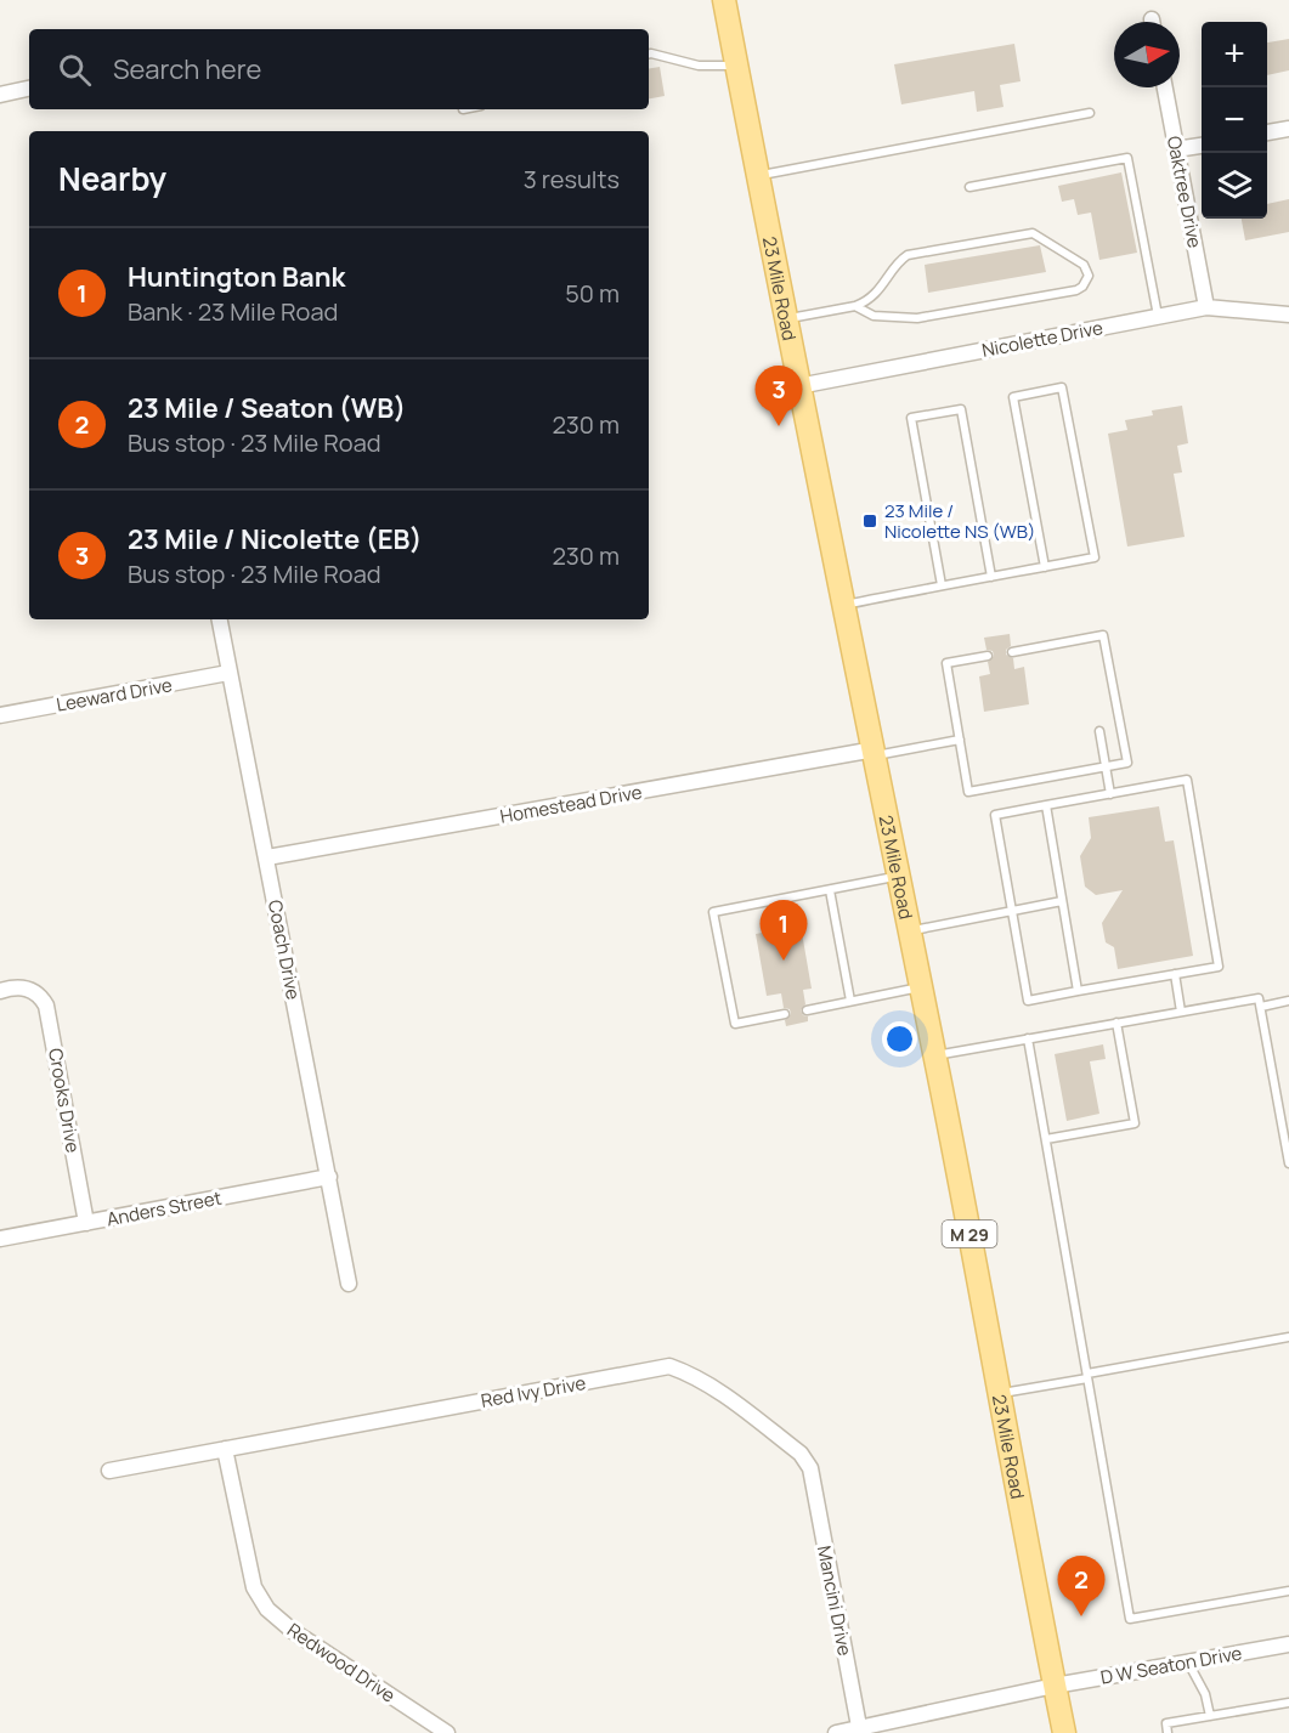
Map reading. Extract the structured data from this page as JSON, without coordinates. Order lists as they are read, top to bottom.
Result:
{
  "streets": {
    "main road": ["23 Mile Road", "M 29"],
    "street": [
      "Oaktree Drive",
      "Nicolette Drive",
      "Leeward Drive",
      "Homestead Drive",
      "Coach Drive",
      "Crooks Drive",
      "Anders Street",
      "Red Ivy Drive",
      "Mancini Drive",
      "Redwood Drive",
      "D W Seaton Drive"
    ]
  },
  "crossings": [
    ["Oaktree Drive", "Nicolette Drive"],
    ["23 Mile Road", "Nicolette Drive"],
    ["23 Mile Road", "Homestead Drive"],
    ["23 Mile Road", "D W Seaton Drive"],
    ["Leeward Drive", "Coach Drive"],
    ["Homestead Drive", "Coach Drive"],
    ["Coach Drive", "Anders Street"],
    ["Crooks Drive", "Anders Street"],
    ["Red Ivy Drive", "Mancini Drive"],
    ["Red Ivy Drive", "Redwood Drive"]
  ],
  "places": {
    "transit": ["23 Mile / Nicolette NS (WB)"]
  },
  "north": "right",
  "page": {
    "map_buttons": ["+", "−"],
    "search": "Search here",
    "heading": ["Nearby", "3 results"],
    "list": [
      {
        "mark": "1",
        "name": "Huntington Bank",
        "note": "Bank · 23 Mile Road",
        "value": "50 m"
      },
      {
        "mark": "2",
        "name": "23 Mile / Seaton (WB)",
        "note": "Bus stop · 23 Mile Road",
        "value": "230 m"
      },
      {
        "mark": "3",
        "name": "23 Mile / Nicolette (EB)",
        "note": "Bus stop · 23 Mile Road",
        "value": "230 m"
      }
    ],
    "pins": ["3", "1", "2"]
  }
}
